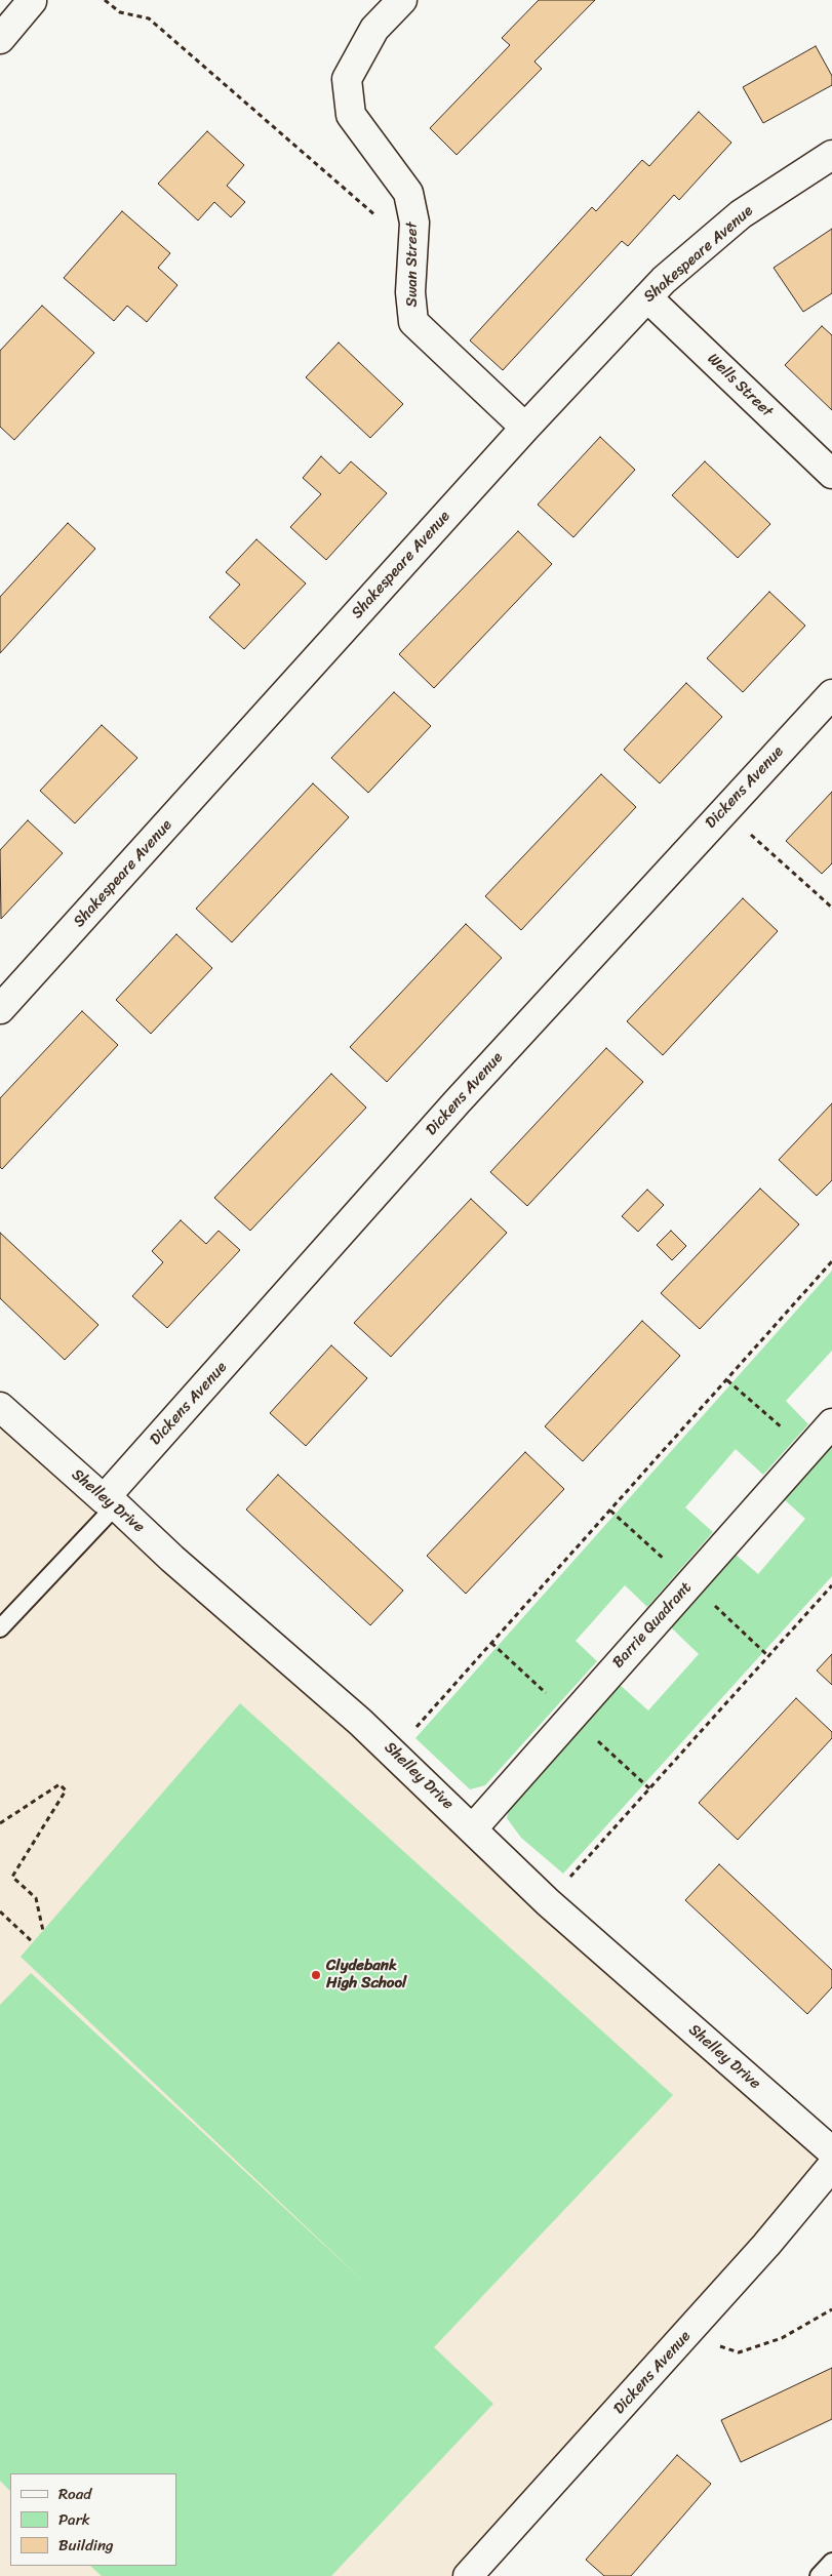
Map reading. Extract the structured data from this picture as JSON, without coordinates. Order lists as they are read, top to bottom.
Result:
{
  "streets": {
    "street": [
      "Shakespeare Avenue",
      "Swan Street",
      "Wells Street",
      "Dickens Avenue",
      "Shelley Drive",
      "Barrie Quadrant"
    ]
  },
  "crossings": [
    ["Shakespeare Avenue", "Swan Street"],
    ["Shakespeare Avenue", "Wells Street"],
    ["Dickens Avenue", "Shelley Drive"],
    ["Shelley Drive", "Barrie Quadrant"]
  ],
  "places": ["Clydebank High School"],
  "legend": ["Road", "Park", "Building"]
}
